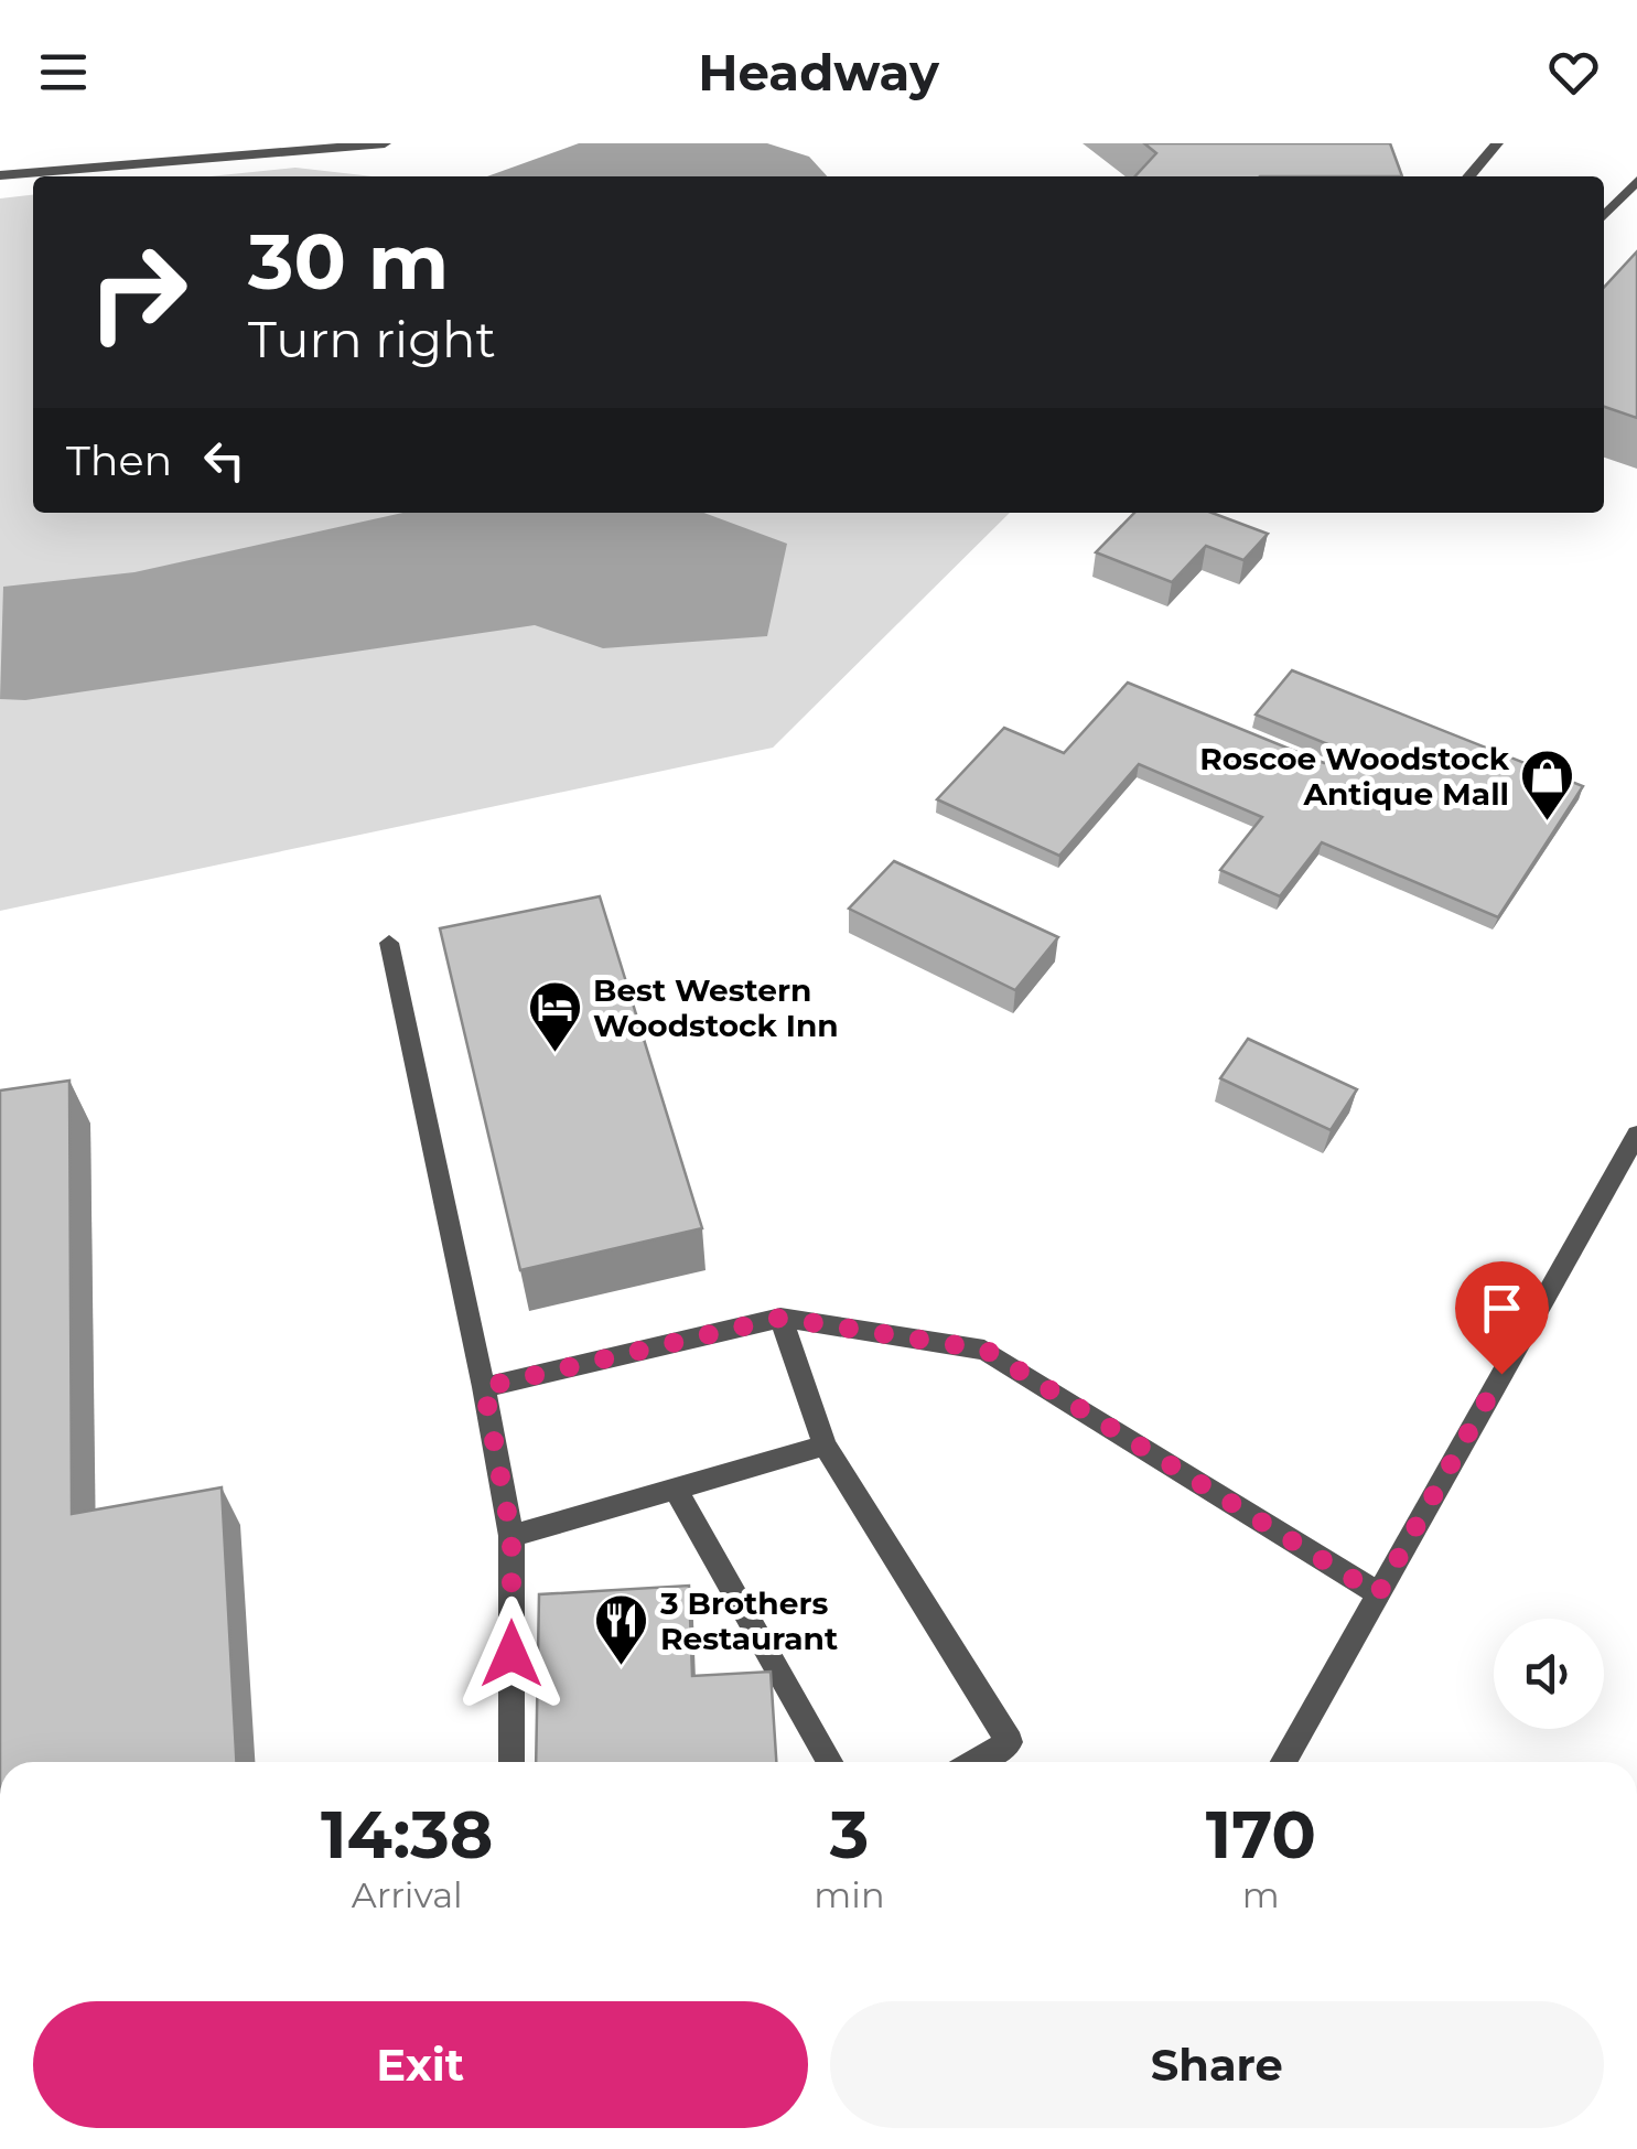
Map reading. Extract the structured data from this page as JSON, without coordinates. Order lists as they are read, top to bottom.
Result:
{
  "places": {
    "shop": ["Roscoe Woodstock Antique Mall"],
    "hotel": ["Best Western Woodstock Inn"],
    "restaurant": ["3 Brothers Restaurant"]
  },
  "page": {
    "header": "Headway",
    "turn": ["30 m", "Turn right"],
    "then": "Then",
    "eta": [
      "14:38",
      "Arrival",
      "3",
      "min",
      "170",
      "m"
    ],
    "buttons": ["Exit", "Share"]
  }
}
